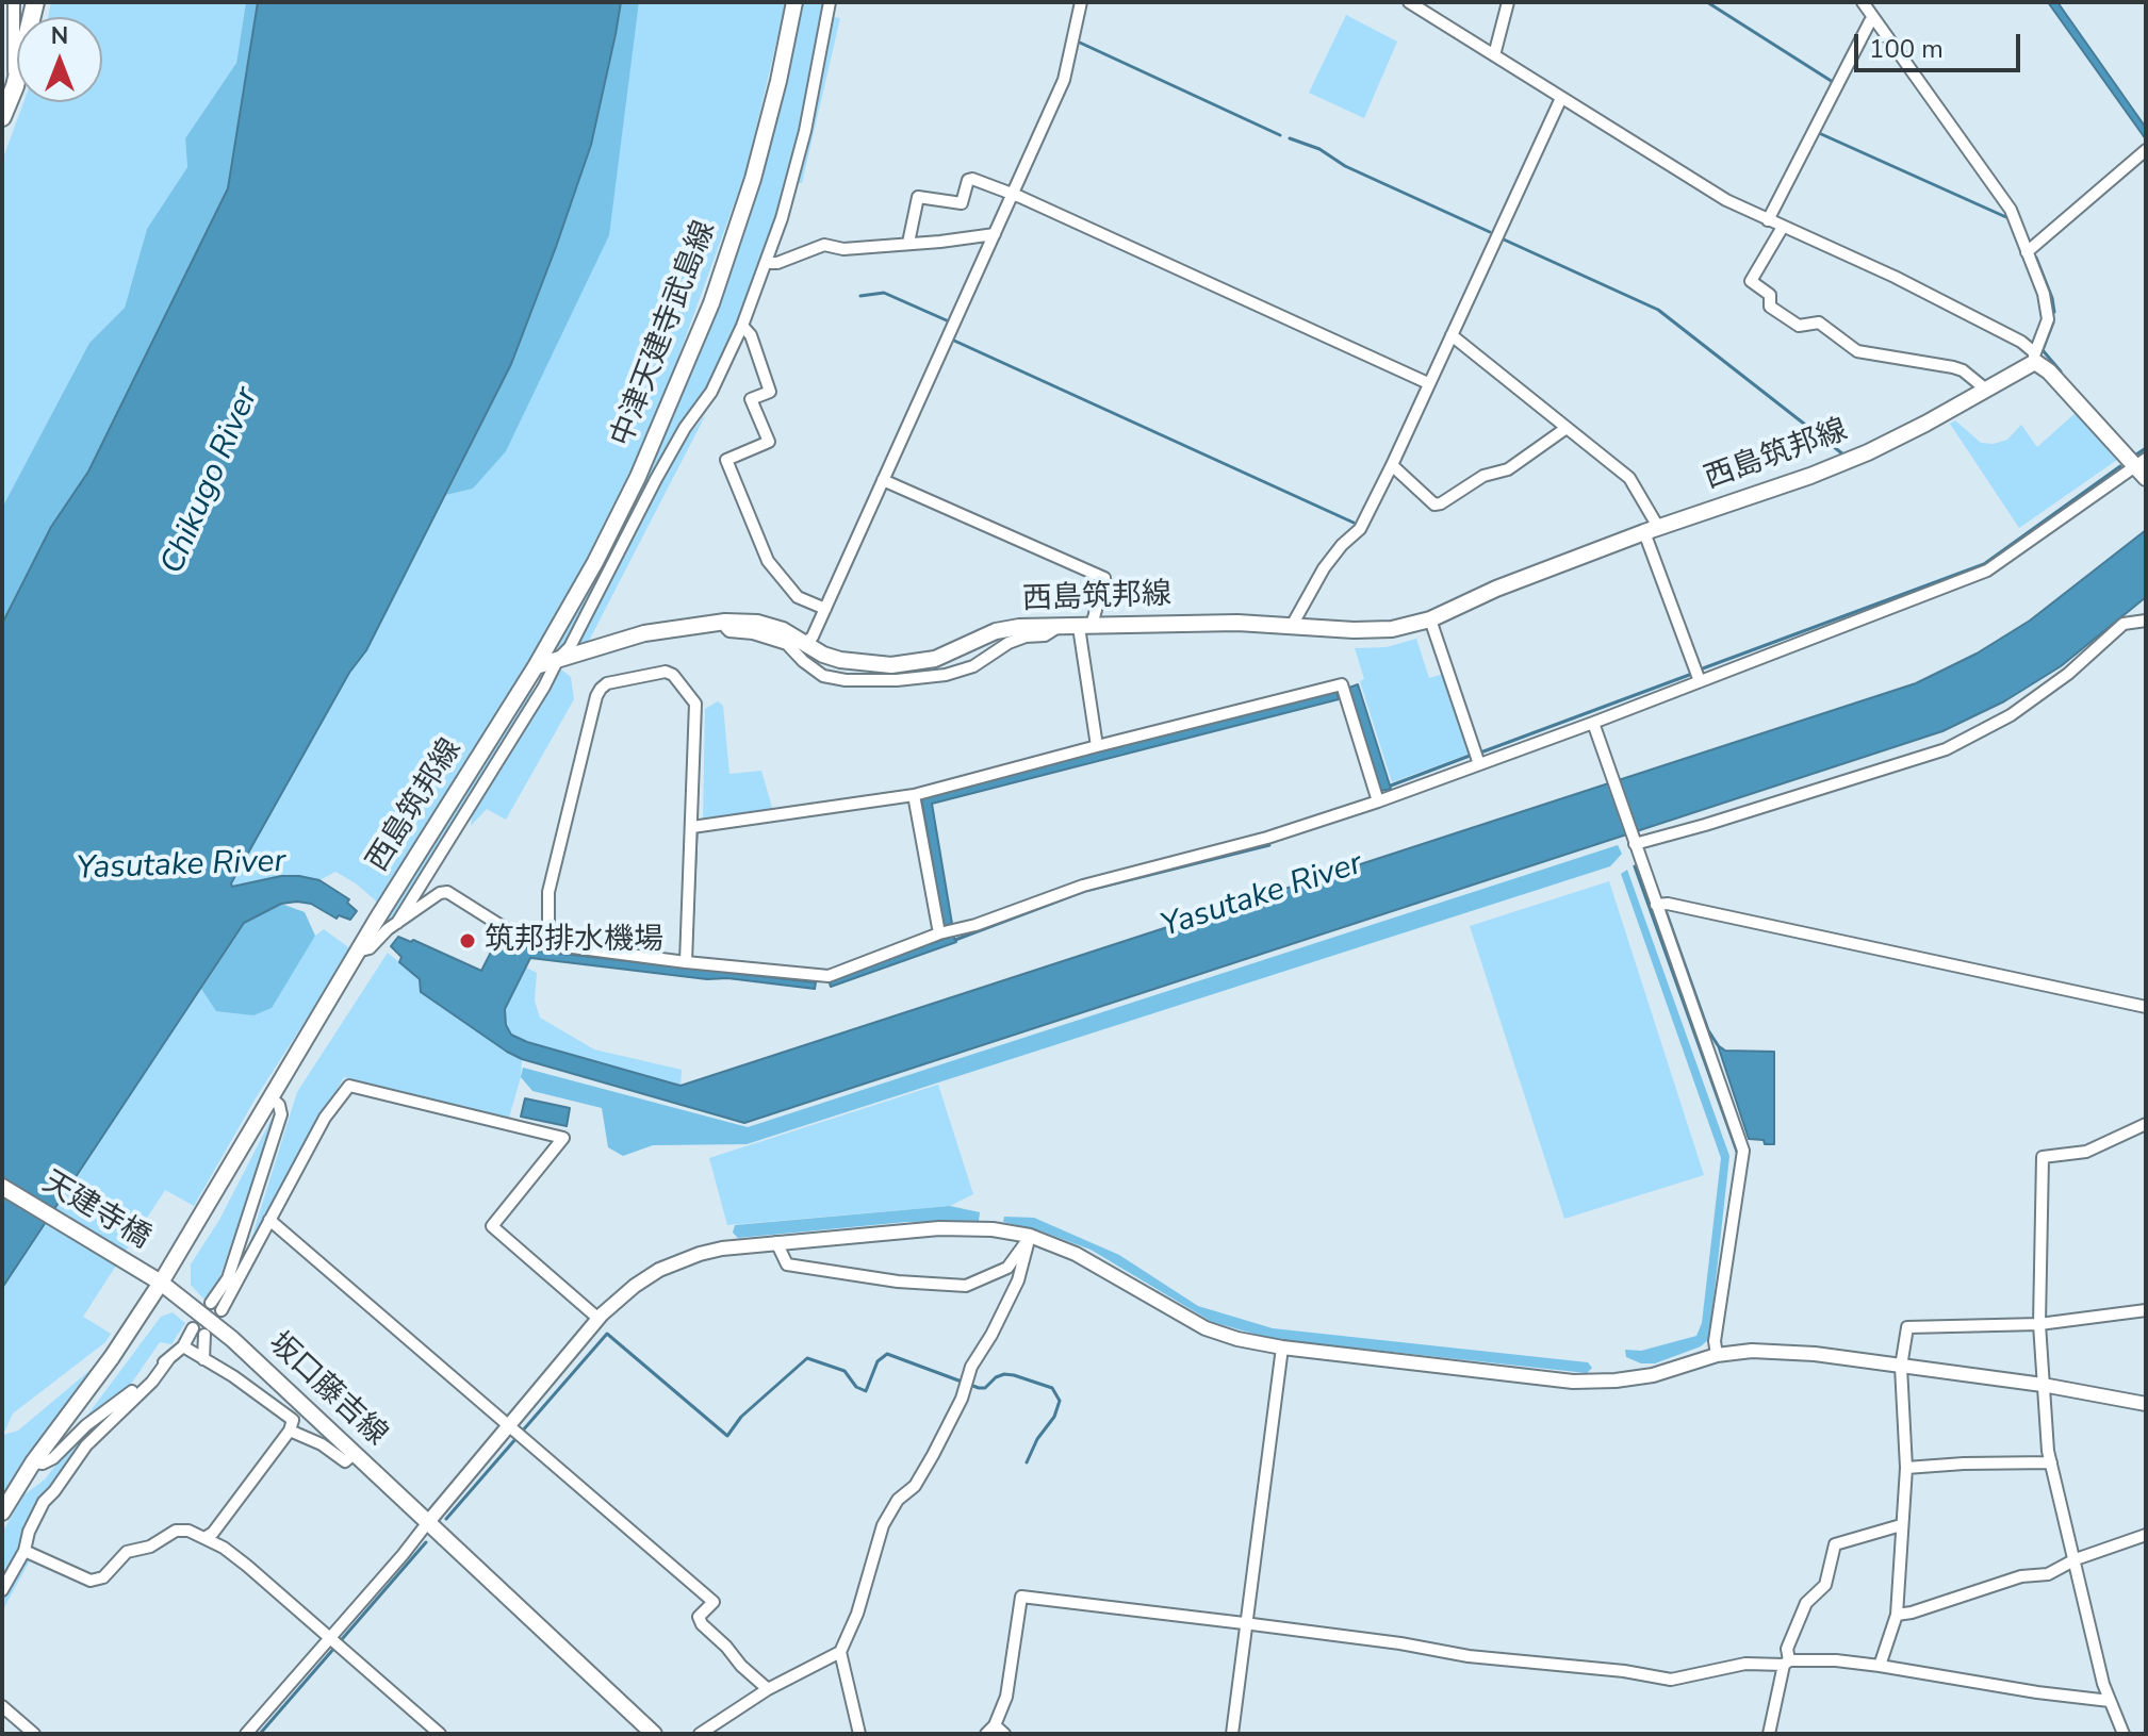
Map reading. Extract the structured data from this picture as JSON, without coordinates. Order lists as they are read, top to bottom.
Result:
{
  "streets": {
    "main road": [
      "中津天建寺武島線",
      "西島筑邦線",
      "天建寺橋",
      "坂口藤吉線"
    ]
  },
  "crossings": [
    ["中津天建寺武島線", "西島筑邦線"],
    ["西島筑邦線", "天建寺橋"],
    ["西島筑邦線", "坂口藤吉線"],
    ["天建寺橋", "坂口藤吉線"]
  ],
  "water": ["Chikugo River", "Yasutake River"],
  "places": ["筑邦排水機場"],
  "scale_bar": "100 m",
  "north": "top"
}
